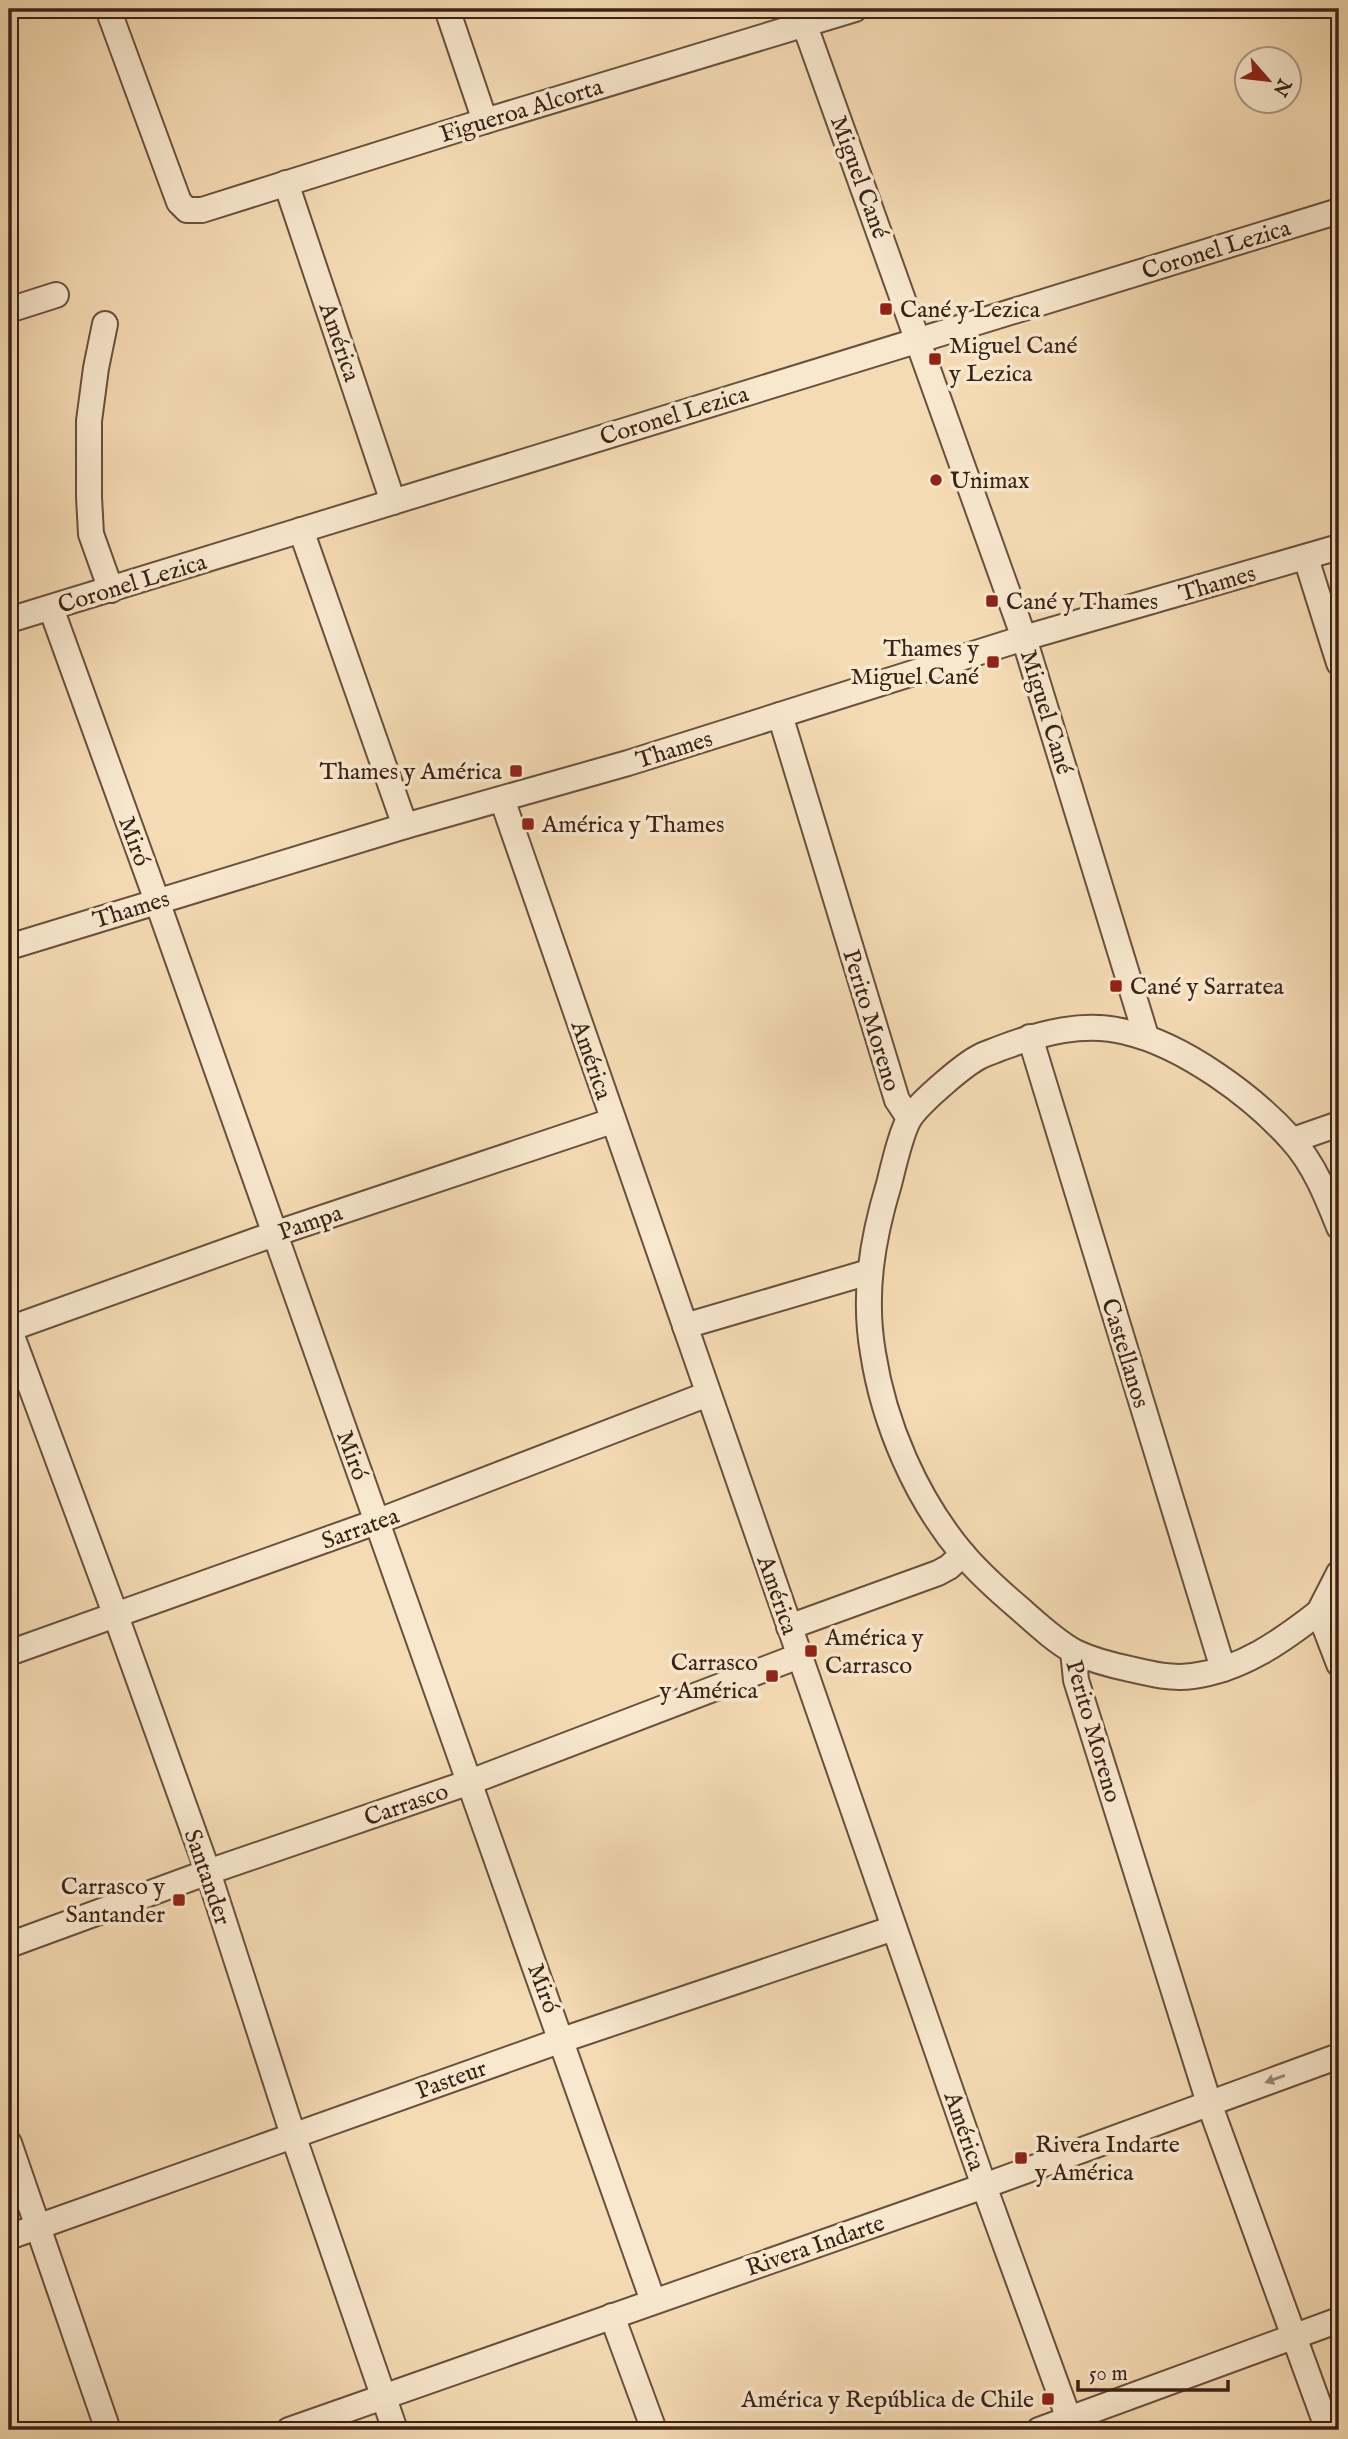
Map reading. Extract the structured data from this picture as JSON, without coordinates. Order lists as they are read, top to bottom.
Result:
{
  "streets": {
    "street": [
      "Figueroa Alcorta",
      "Miguel Cané",
      "Coronel Lezica",
      "América",
      "Thames",
      "Miró",
      "Perito Moreno",
      "Pampa",
      "Castellanos",
      "Sarratea",
      "Carrasco",
      "Santander",
      "Pasteur",
      "Rivera Indarte"
    ]
  },
  "crossings": [
    ["Figueroa Alcorta", "Miguel Cané"],
    ["Figueroa Alcorta", "América"],
    ["Miguel Cané", "Coronel Lezica"],
    ["Miguel Cané", "Thames"],
    ["Coronel Lezica", "América"],
    ["Coronel Lezica", "Miró"],
    ["América", "Thames"],
    ["América", "Pampa"],
    ["América", "Sarratea"],
    ["América", "Carrasco"],
    ["América", "Pasteur"],
    ["América", "Rivera Indarte"],
    ["Thames", "Miró"],
    ["Thames", "Perito Moreno"],
    ["Miró", "Pampa"],
    ["Miró", "Sarratea"],
    ["Miró", "Carrasco"],
    ["Miró", "Pasteur"],
    ["Miró", "Rivera Indarte"],
    ["Perito Moreno", "Rivera Indarte"],
    ["Pampa", "Santander"],
    ["Sarratea", "Santander"],
    ["Carrasco", "Santander"],
    ["Santander", "Pasteur"],
    ["Santander", "Rivera Indarte"]
  ],
  "places": {
    "transit": [
      "Cané y Lezica",
      "Miguel Cané y Lezica",
      "Cané y Thames",
      "Thames y Miguel Cané",
      "Thames y América",
      "América y Thames",
      "Cané y Sarratea",
      "América y Carrasco",
      "Carrasco y América",
      "Carrasco y Santander",
      "Rivera Indarte y América",
      "América y República de Chile"
    ],
    "other": ["Unimax"]
  },
  "scale_bar": "50 m",
  "north": "bottom right"
}
